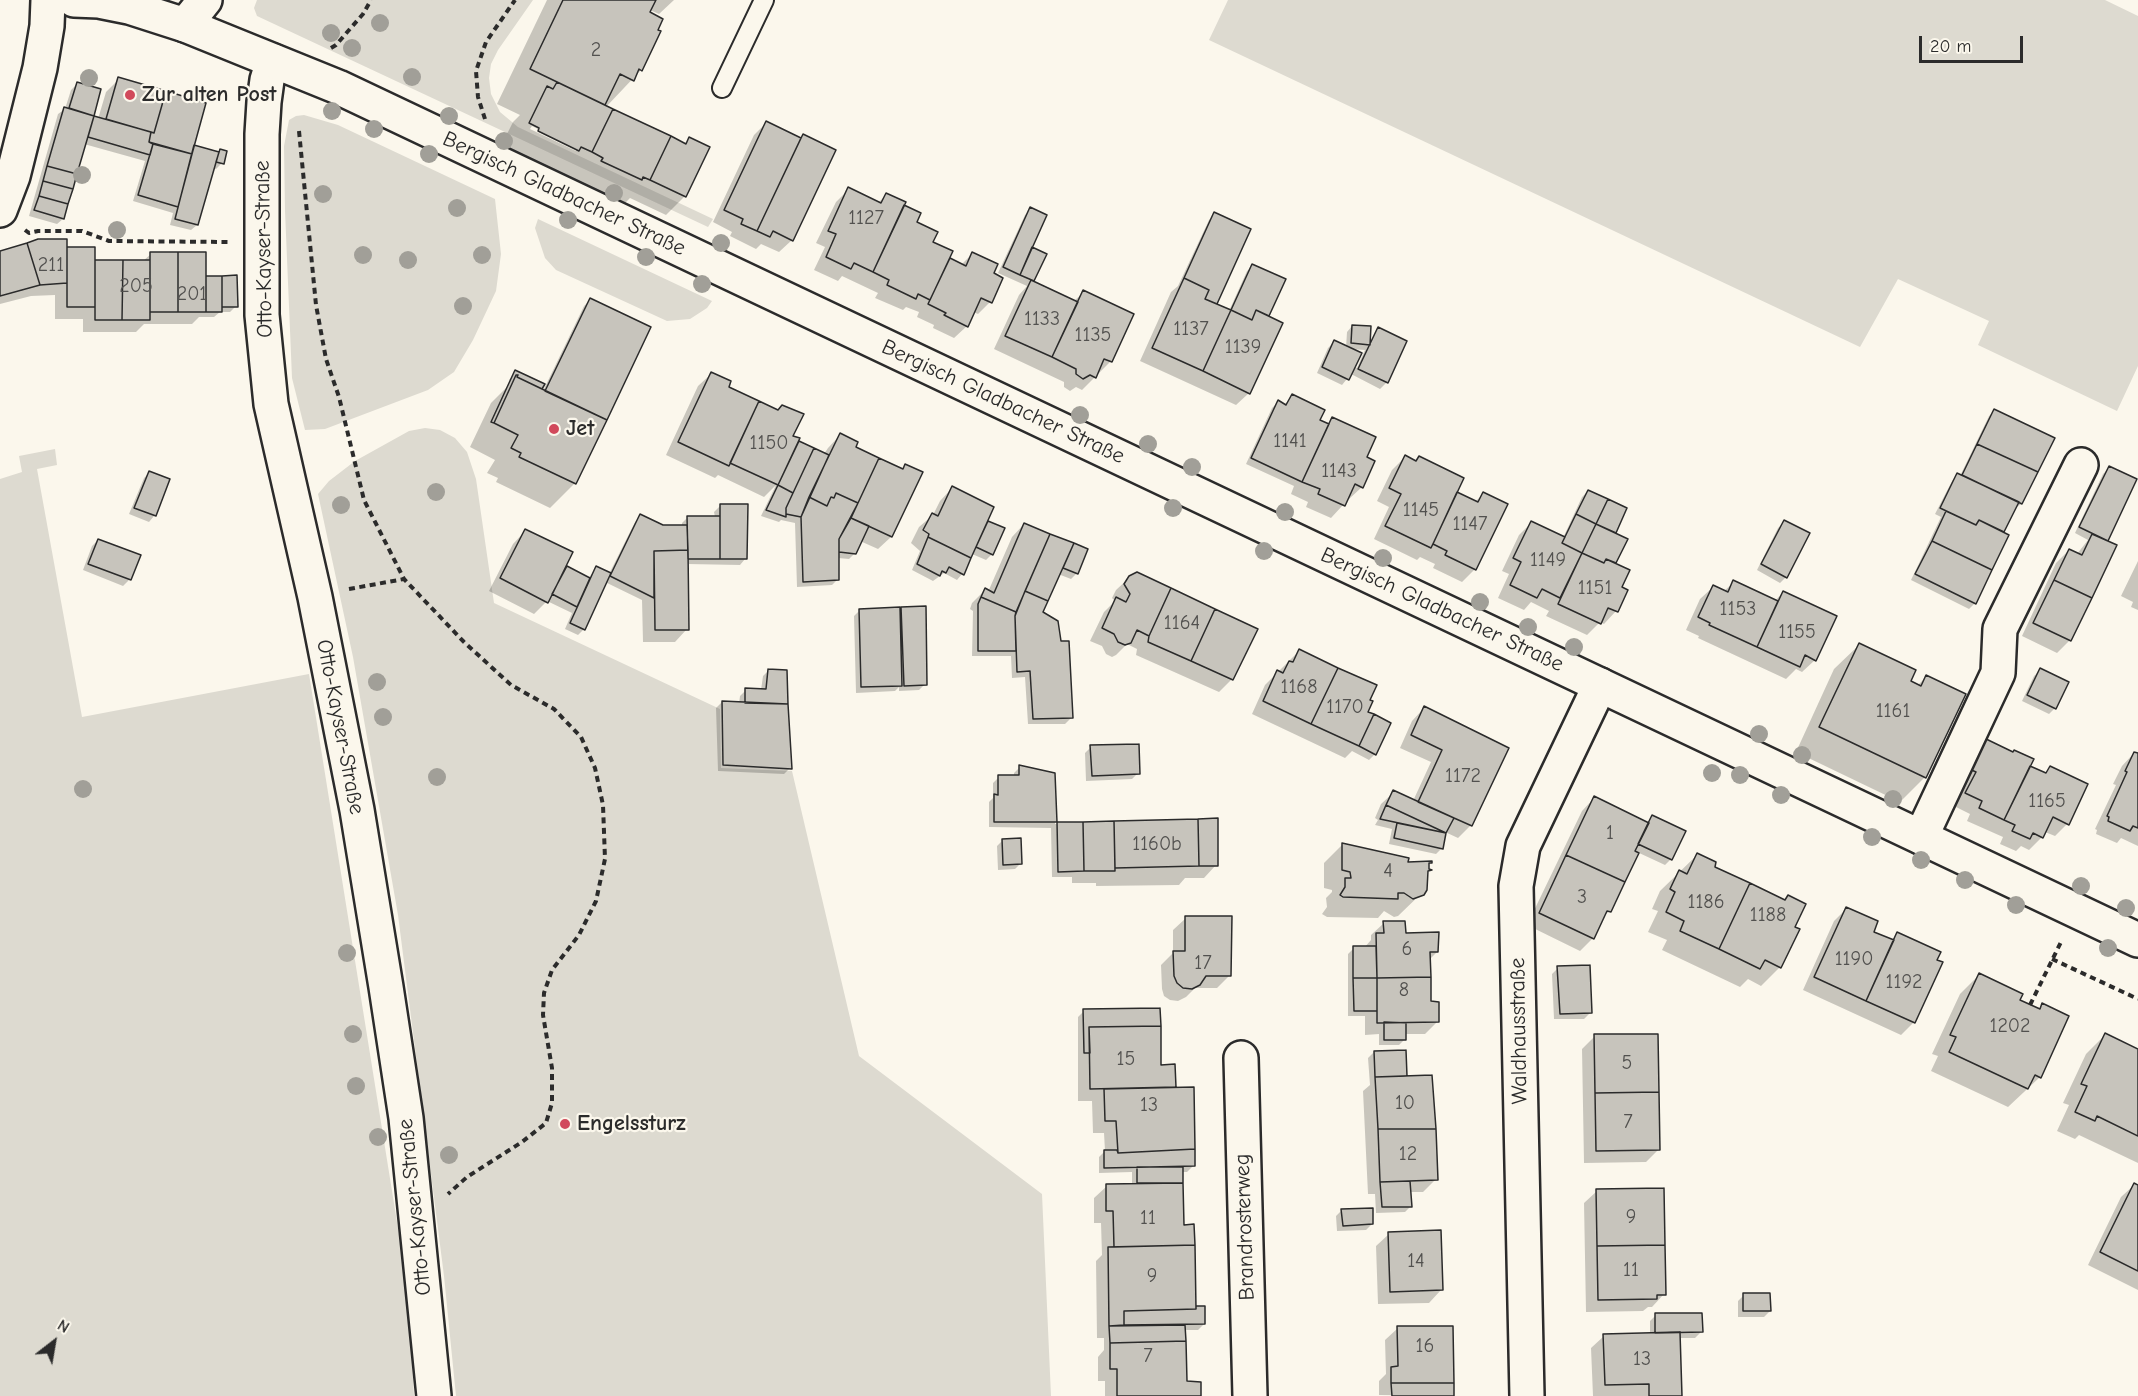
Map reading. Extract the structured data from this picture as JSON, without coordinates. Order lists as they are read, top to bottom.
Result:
{
  "streets": {
    "street": [
      "Bergisch Gladbacher Straße",
      "Otto-Kayser-Straße",
      "Waldhausstraße",
      "Brandrosterweg"
    ]
  },
  "crossings": [
    ["Bergisch Gladbacher Straße", "Otto-Kayser-Straße"],
    ["Bergisch Gladbacher Straße", "Waldhausstraße"]
  ],
  "places": ["Zur alten Post", "Jet", "Engelssturz"],
  "house_numbers": [
    "2",
    "1127",
    "211",
    "205",
    "201",
    "1133",
    "1137",
    "1135",
    "1139",
    "1141",
    "1150",
    "1143",
    "1145",
    "1147",
    "1149",
    "1151",
    "1153",
    "1164",
    "1155",
    "1168",
    "1170",
    "1161",
    "1172",
    "1165",
    "1",
    "1160b",
    "4",
    "3",
    "1186",
    "1188",
    "6",
    "1190",
    "17",
    "1192",
    "8",
    "1202",
    "15",
    "5",
    "10",
    "13",
    "7",
    "12",
    "9",
    "11",
    "14",
    "11",
    "9",
    "16",
    "7",
    "13"
  ],
  "scale_bar": "20 m",
  "north": "top right"
}
